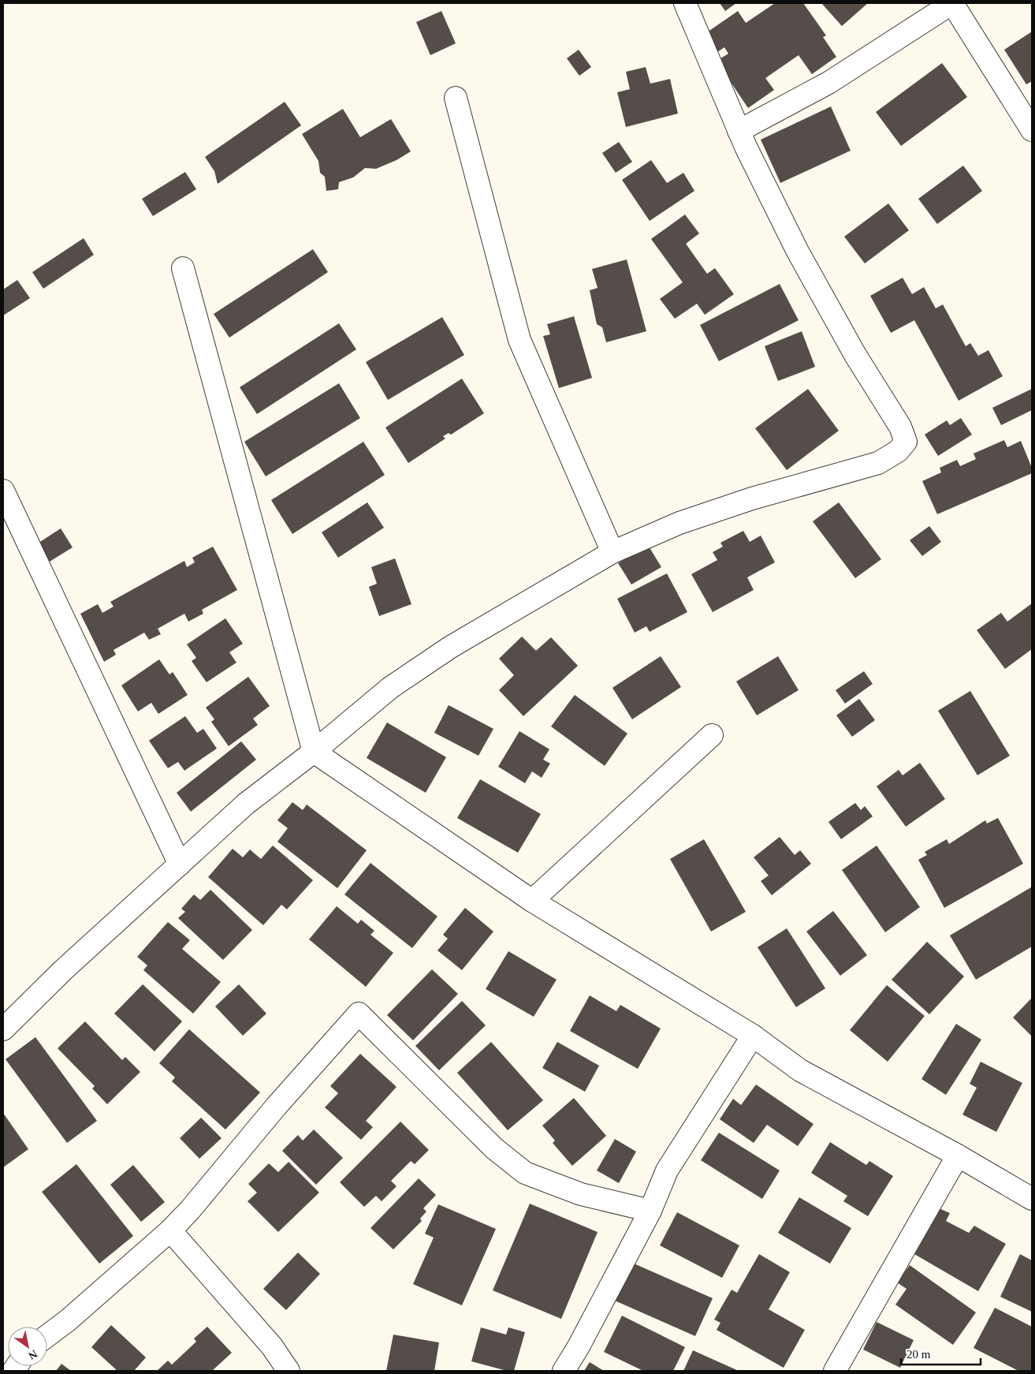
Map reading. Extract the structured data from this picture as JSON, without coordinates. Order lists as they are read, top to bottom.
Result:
{
  "scale_bar": "20 m",
  "north": "bottom right"
}
